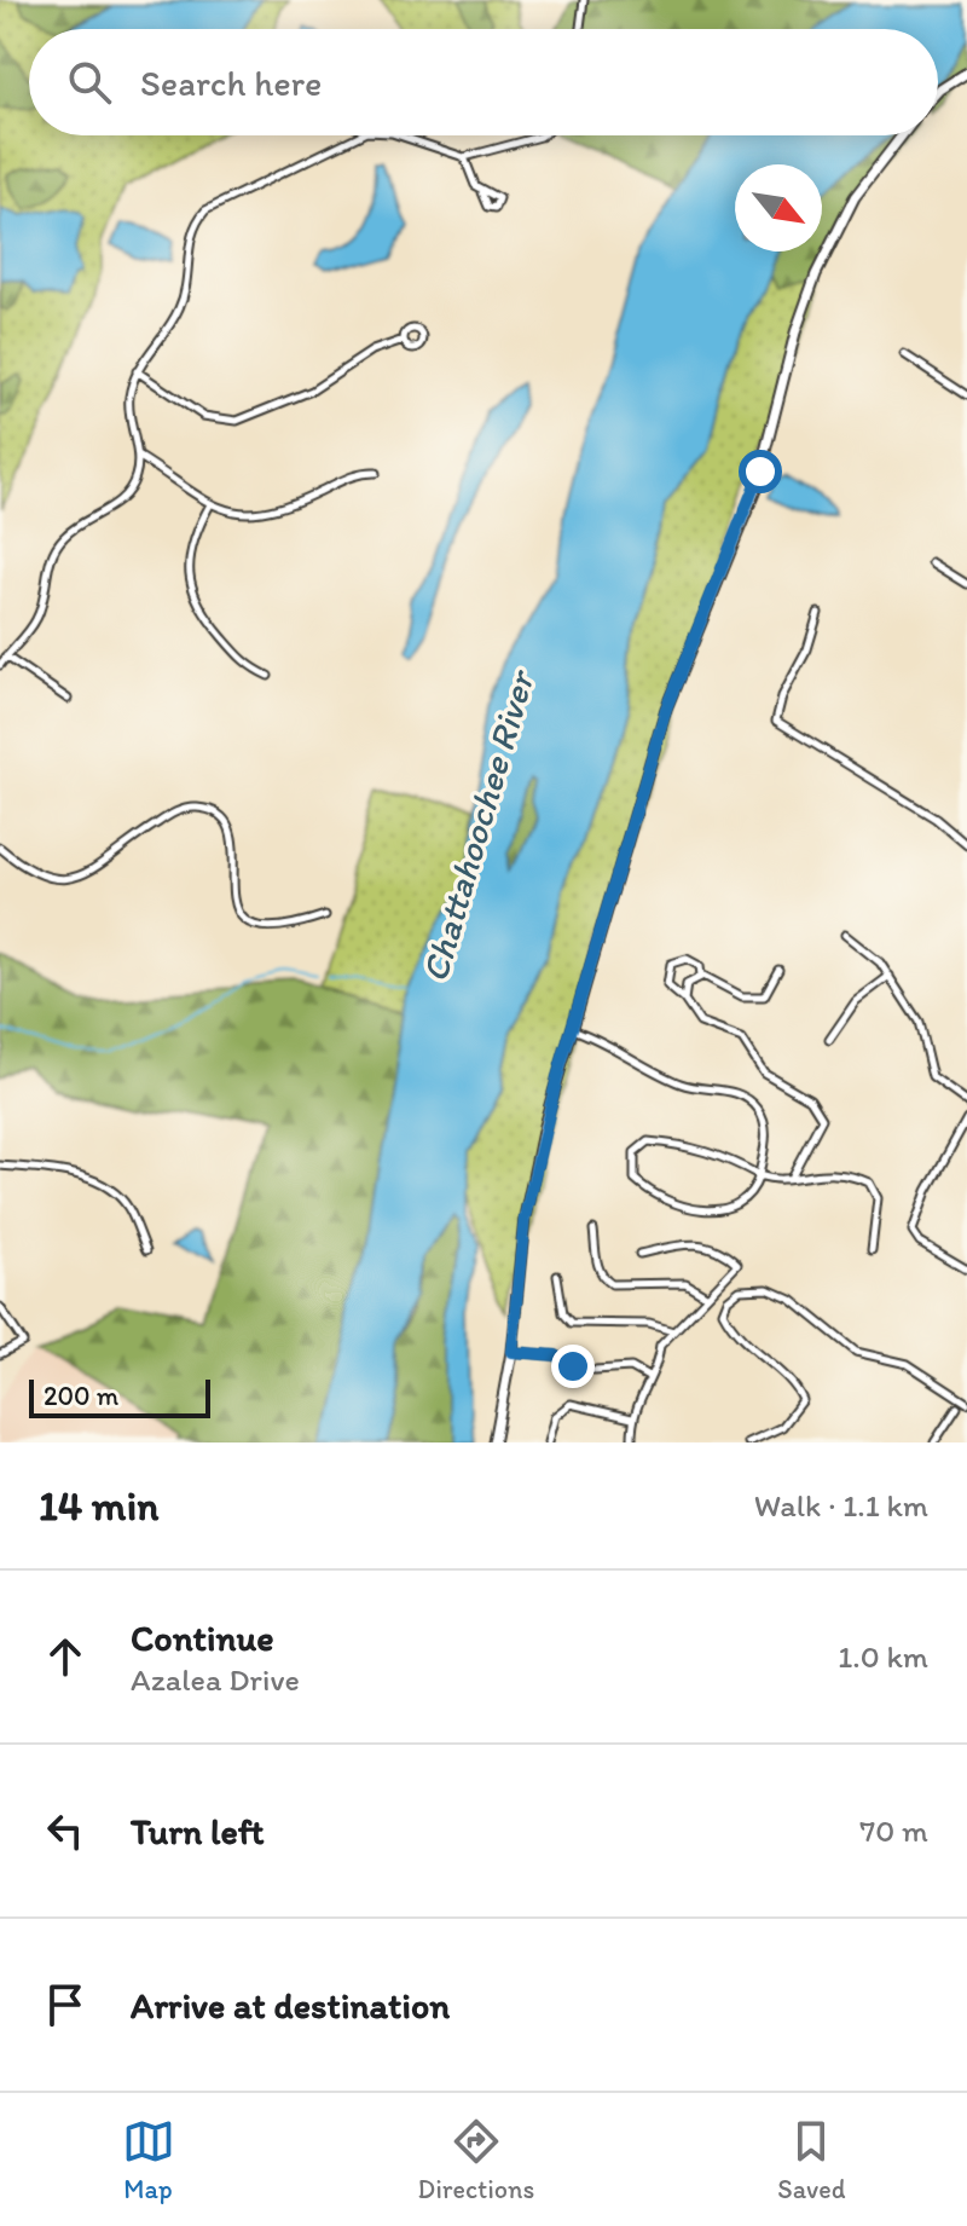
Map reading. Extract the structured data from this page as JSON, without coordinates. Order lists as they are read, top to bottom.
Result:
{
  "water": ["Chattahoochee River"],
  "scale_bar": "200 m",
  "north": "bottom right",
  "page": {
    "search": "Search here",
    "scale": "200 m",
    "heading": ["14 min", "Walk · 1.1 km"],
    "list": [
      ["Continue", "Azalea Drive", "1.0 km"],
      ["Turn left", "70 m"],
      "Arrive at destination"
    ],
    "nav": ["Map", "Directions", "Saved"]
  }
}
